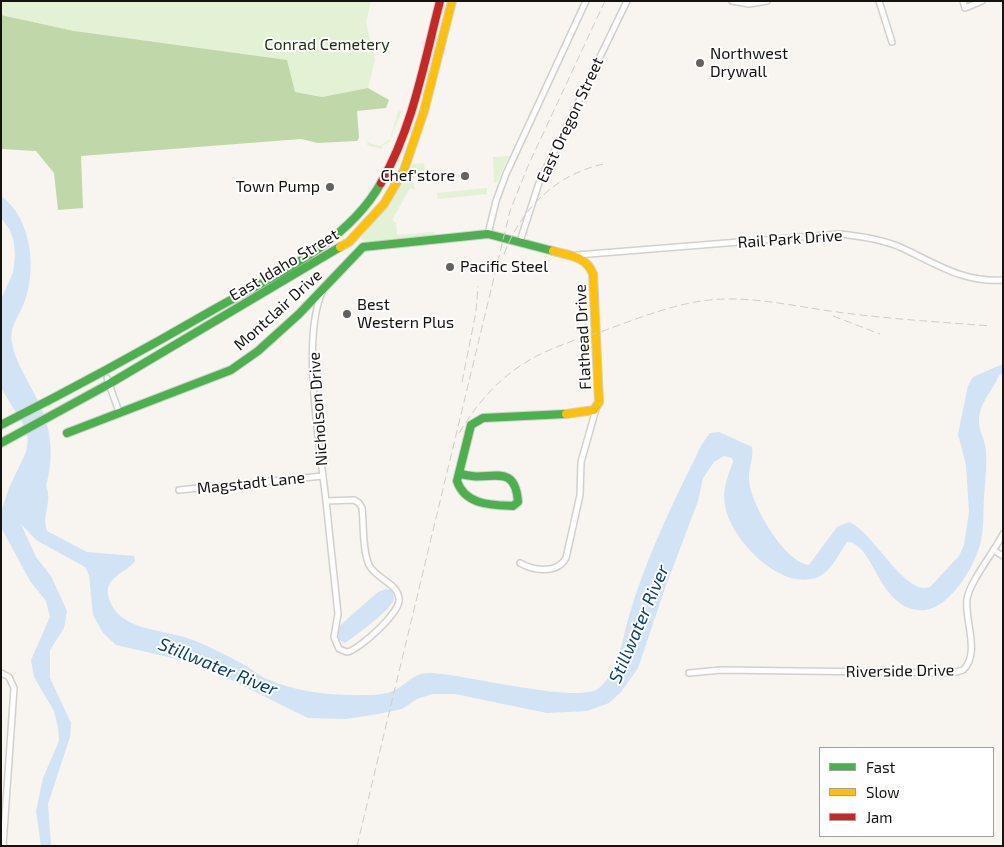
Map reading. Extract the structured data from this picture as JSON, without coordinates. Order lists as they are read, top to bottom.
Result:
{
  "streets": {
    "main road": ["East Idaho Street", "Montclair Drive", "Flathead Drive"],
    "street": [
      "East Oregon Street",
      "Rail Park Drive",
      "Nicholson Drive",
      "Magstadt Lane",
      "Riverside Drive"
    ]
  },
  "crossings": [
    ["East Oregon Street", "Flathead Drive"],
    ["Rail Park Drive", "Flathead Drive"],
    ["Montclair Drive", "Nicholson Drive"],
    ["Nicholson Drive", "Magstadt Lane"]
  ],
  "water": ["Stillwater River"],
  "parks": ["Conrad Cemetery"],
  "places": [
    "Northwest Drywall",
    "Chef'store",
    "Town Pump",
    "Pacific Steel",
    "Best Western Plus"
  ],
  "legend": ["Fast", "Slow", "Jam"]
}
